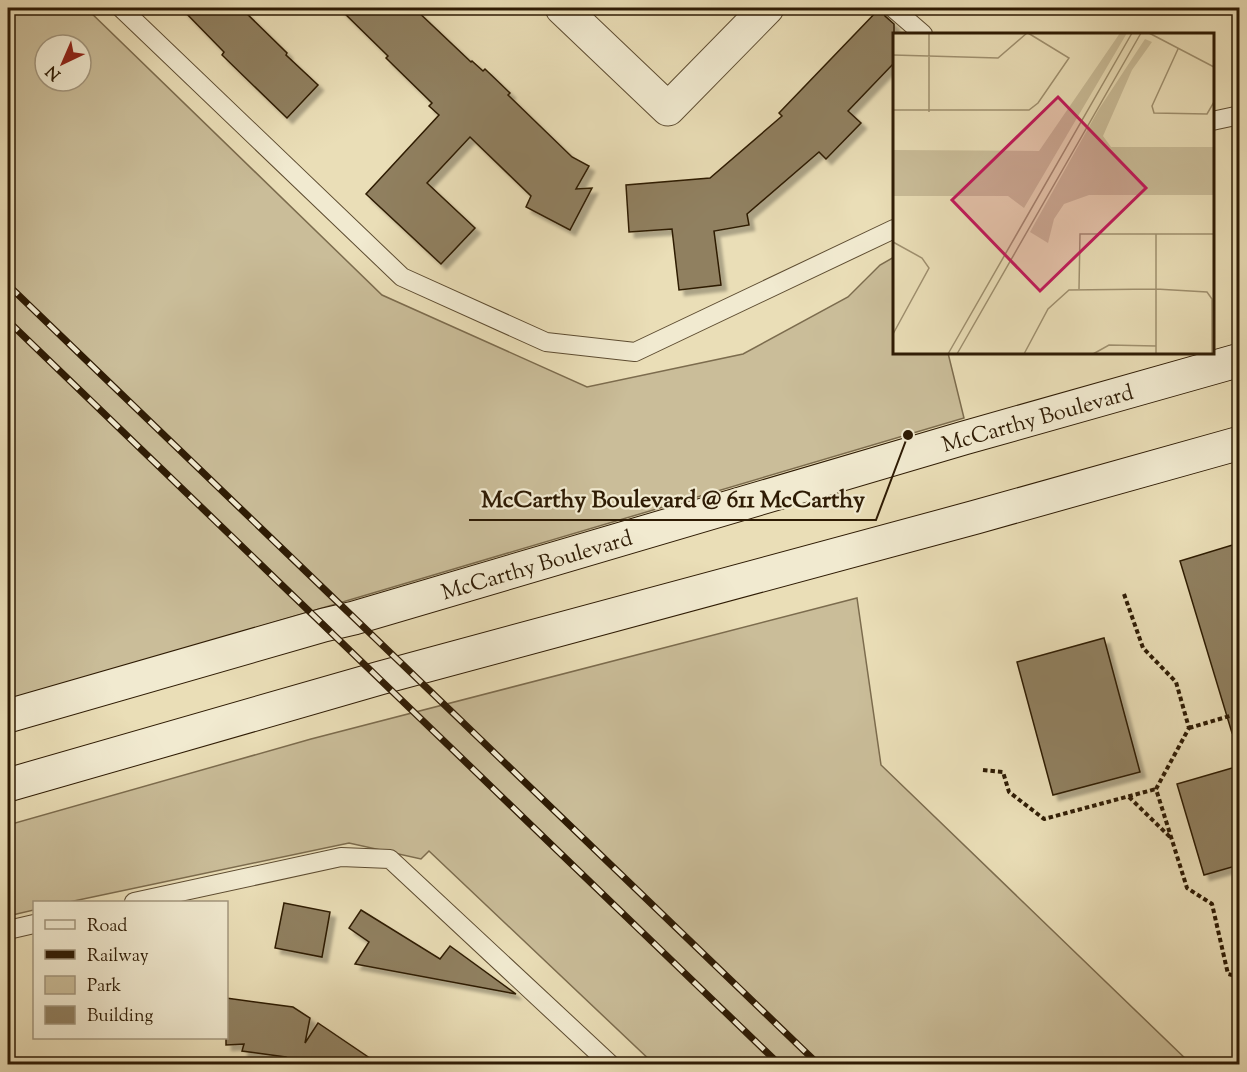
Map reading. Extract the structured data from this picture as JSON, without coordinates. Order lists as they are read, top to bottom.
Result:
{
  "streets": {
    "main road": ["McCarthy Boulevard"]
  },
  "places": ["McCarthy Boulevard @ 611 McCarthy"],
  "legend": [
    "Road",
    "Railway",
    "Park",
    "Building"
  ],
  "north": "bottom left"
}
